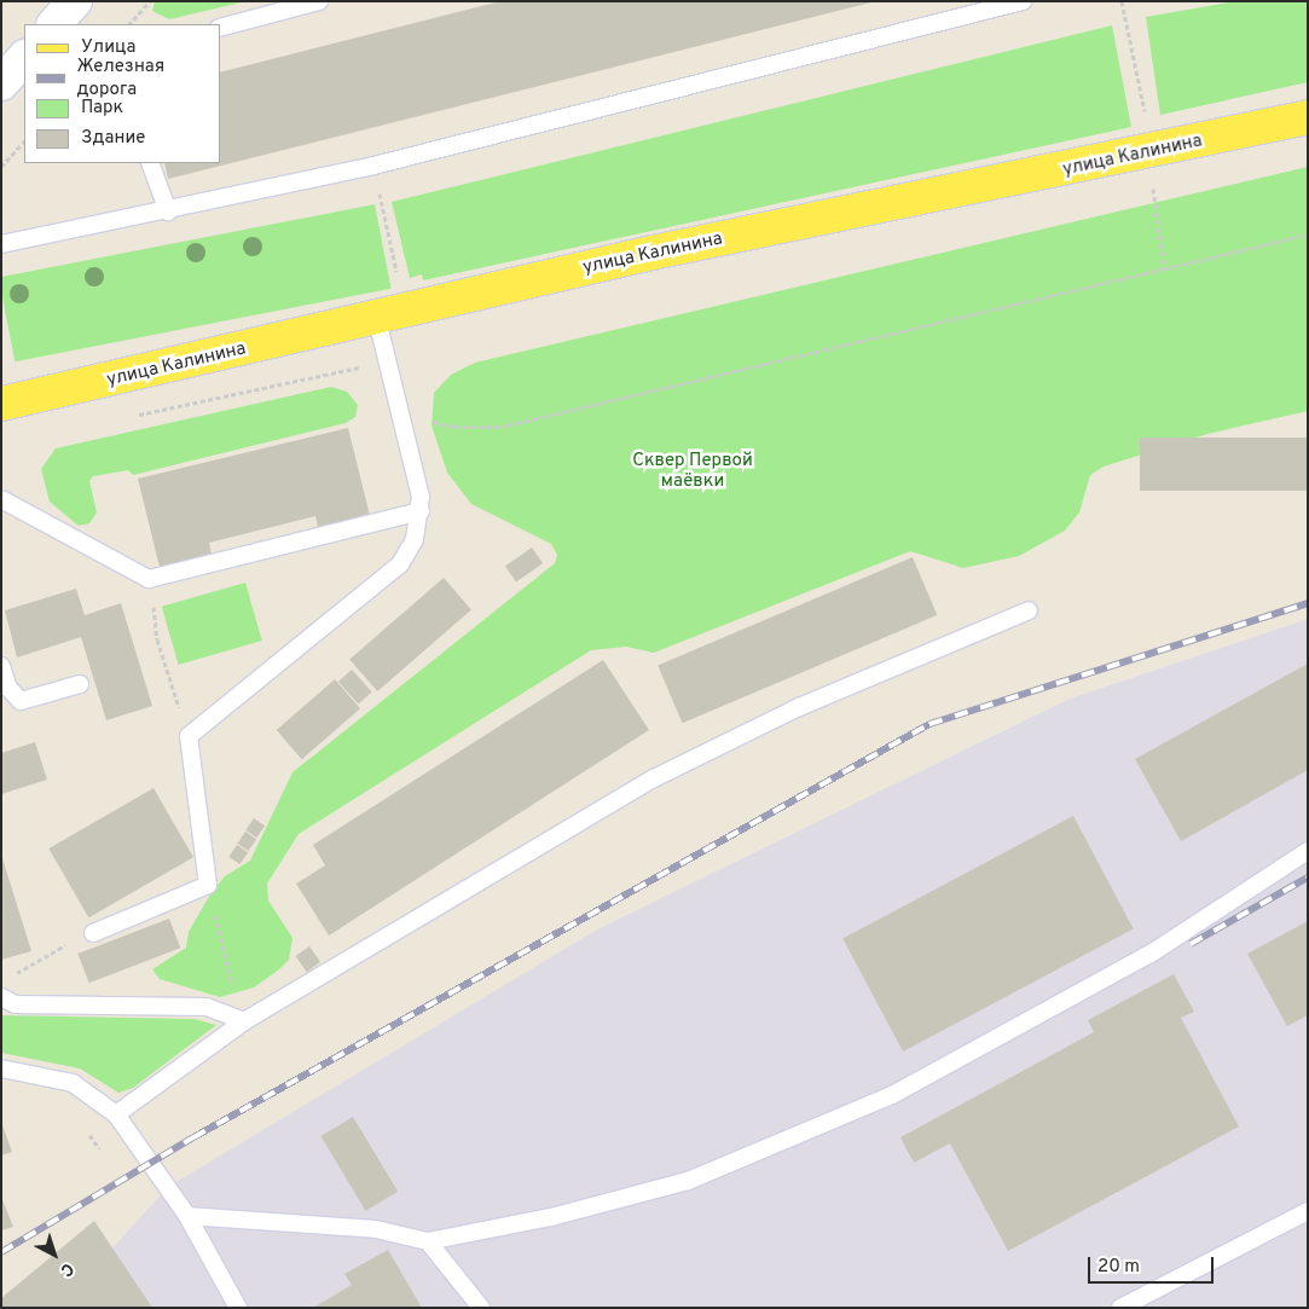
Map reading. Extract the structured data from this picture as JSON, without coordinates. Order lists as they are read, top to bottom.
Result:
{
  "streets": {
    "main road": ["улица Калинина"]
  },
  "parks": ["Сквер Первой маёвки"],
  "legend": [
    "Улица",
    "Железная дорога",
    "Парк",
    "Здание"
  ],
  "scale_bar": "20 m",
  "north": "bottom right"
}
